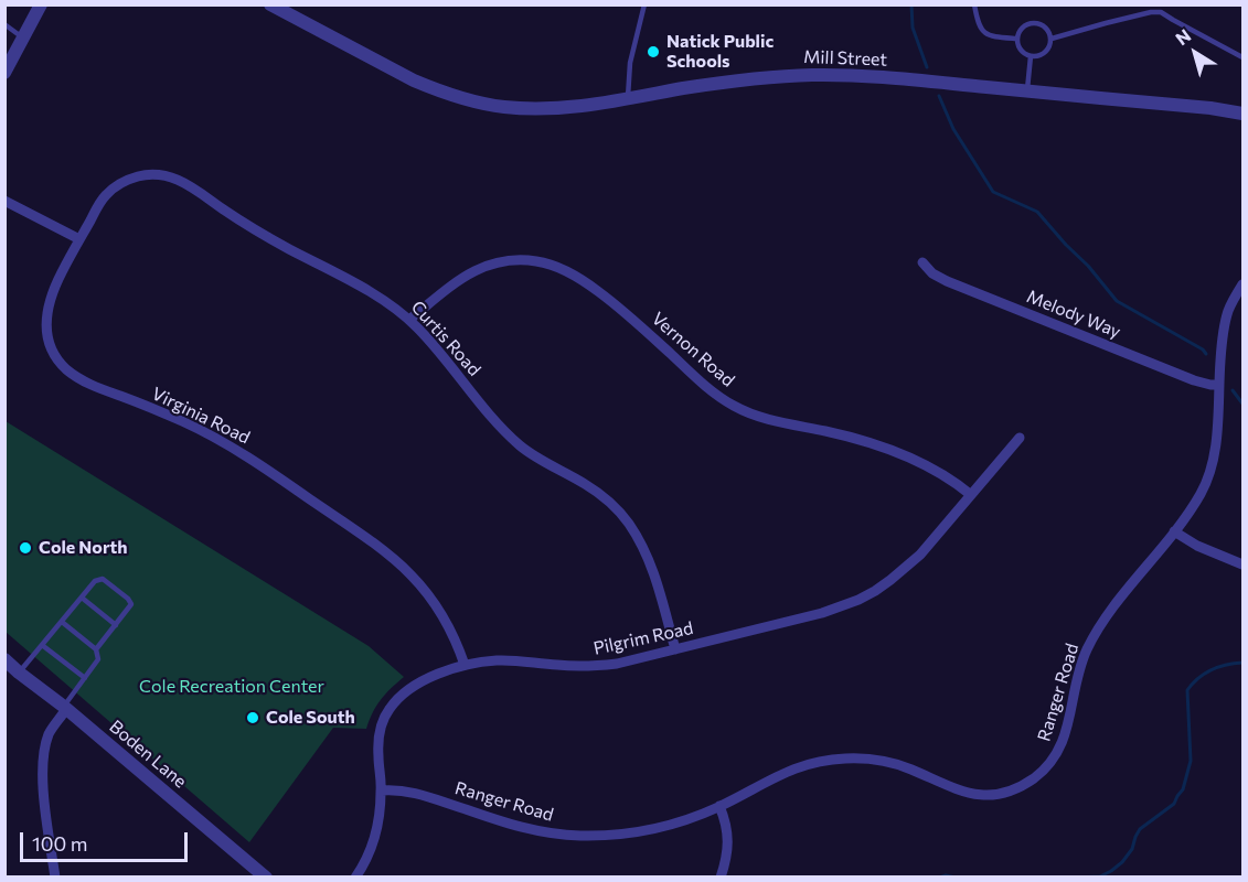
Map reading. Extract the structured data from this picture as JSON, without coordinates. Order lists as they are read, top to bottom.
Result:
{
  "streets": {
    "street": [
      "Mill Street",
      "Melody Way",
      "Curtis Road",
      "Vernon Road",
      "Virginia Road",
      "Pilgrim Road",
      "Ranger Road",
      "Boden Lane"
    ]
  },
  "crossings": [
    ["Melody Way", "Ranger Road"],
    ["Curtis Road", "Vernon Road"],
    ["Curtis Road", "Virginia Road"],
    ["Curtis Road", "Pilgrim Road"],
    ["Vernon Road", "Pilgrim Road"],
    ["Virginia Road", "Pilgrim Road"],
    ["Pilgrim Road", "Ranger Road"]
  ],
  "parks": ["Cole Recreation Center"],
  "places": ["Natick Public Schools", "Cole North", "Cole South"],
  "scale_bar": "100 m",
  "north": "top left"
}
